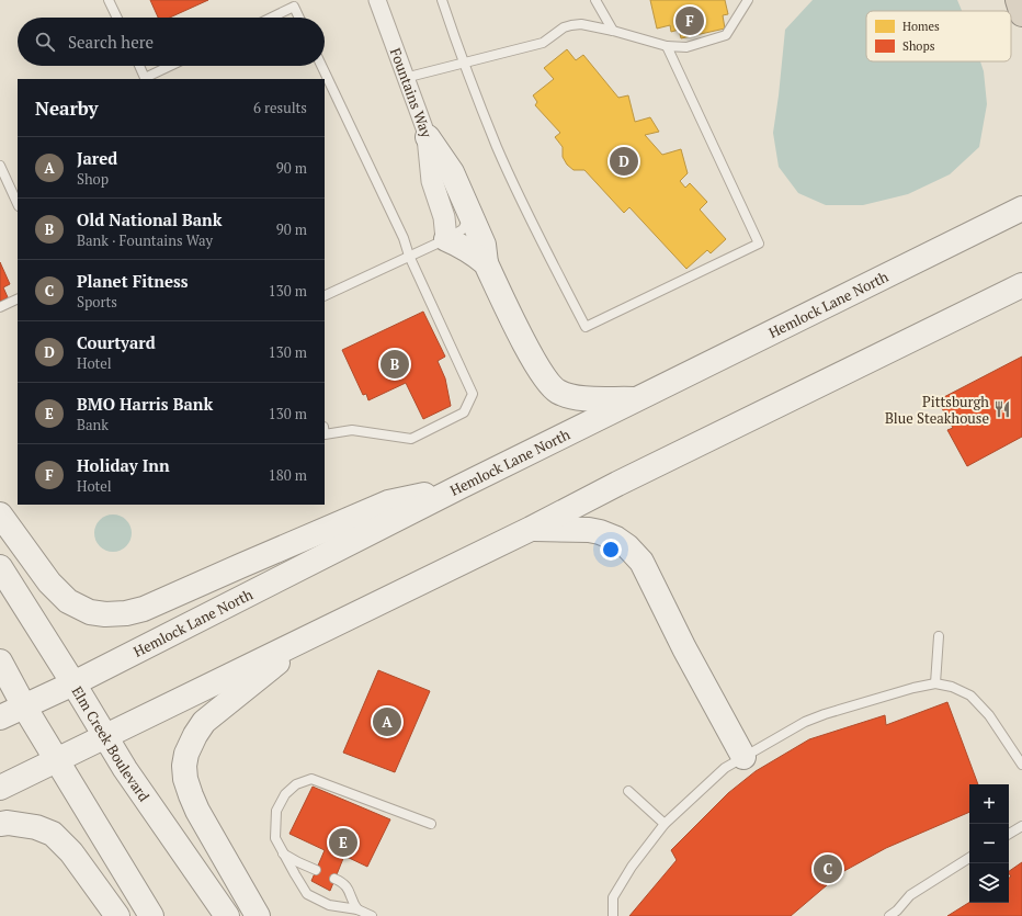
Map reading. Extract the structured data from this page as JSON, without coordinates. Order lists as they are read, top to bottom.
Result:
{
  "streets": {
    "main road": ["Hemlock Lane North", "Elm Creek Boulevard"],
    "street": ["Fountains Way"]
  },
  "crossings": [
    ["Hemlock Lane North", "Elm Creek Boulevard"]
  ],
  "places": {
    "restaurant": ["Pittsburgh Blue Steakhouse"]
  },
  "legend": ["Homes", "Shops"],
  "page": {
    "pins": [
      "F",
      "D",
      "B",
      "A",
      "E",
      "C"
    ],
    "search": "Search here",
    "heading": ["Nearby", "6 results"],
    "list": [
      {
        "mark": "A",
        "name": "Jared",
        "note": "Shop",
        "value": "90 m"
      },
      {
        "mark": "B",
        "name": "Old National Bank",
        "note": "Bank · Fountains Way",
        "value": "90 m"
      },
      {
        "mark": "C",
        "name": "Planet Fitness",
        "note": "Sports",
        "value": "130 m"
      },
      {
        "mark": "D",
        "name": "Courtyard",
        "note": "Hotel",
        "value": "130 m"
      },
      {
        "mark": "E",
        "name": "BMO Harris Bank",
        "note": "Bank",
        "value": "130 m"
      },
      {
        "mark": "F",
        "name": "Holiday Inn",
        "note": "Hotel",
        "value": "180 m"
      }
    ],
    "map_buttons": ["+", "−"]
  }
}
